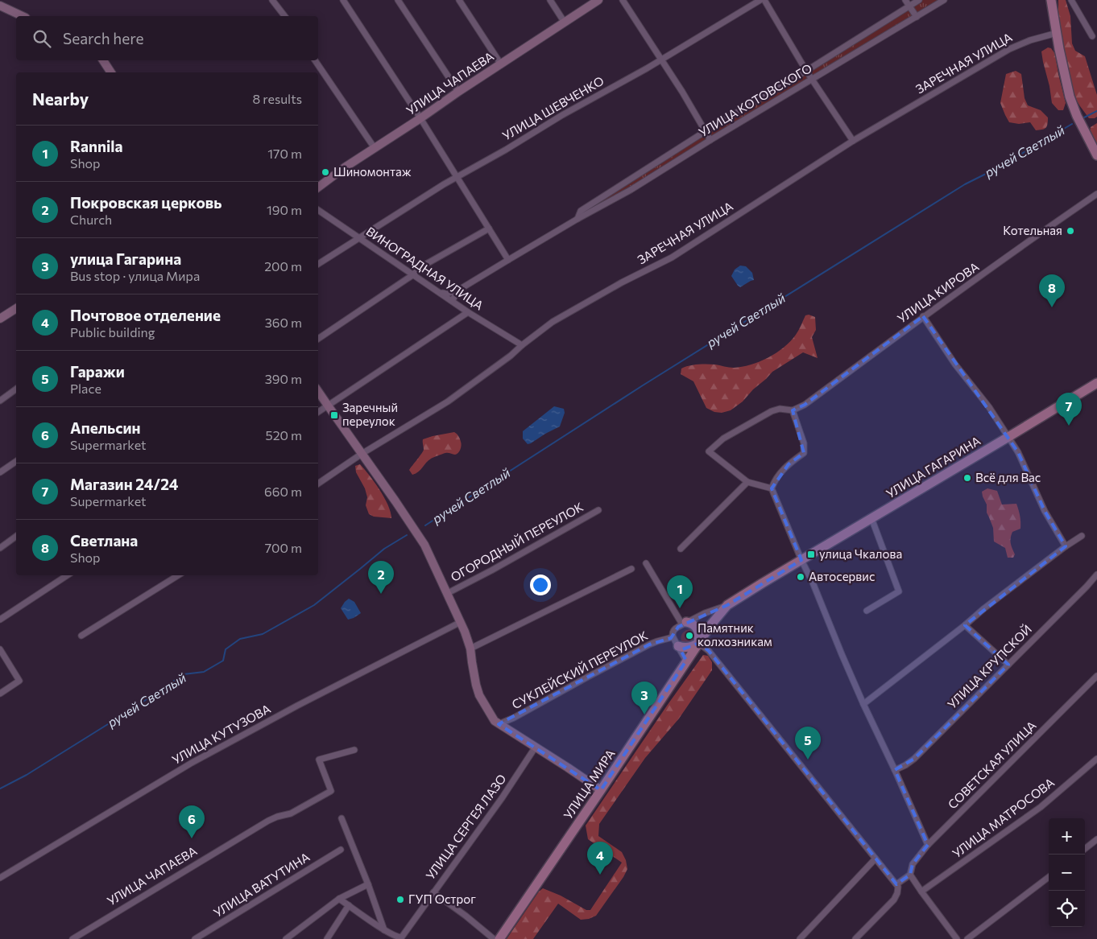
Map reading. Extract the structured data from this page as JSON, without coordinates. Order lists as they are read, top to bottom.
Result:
{
  "streets": {
    "main road": ["УЛИЦА ГАГАРИНА", "УЛИЦА МИРА"],
    "street": [
      "ЗАРЕЧНАЯ УЛИЦА",
      "УЛИЦА ЧАПАЕВА",
      "УЛИЦА КОТОВСКОГО",
      "УЛИЦА ШЕВЧЕНКО",
      "ВИНОГРАДНАЯ УЛИЦА",
      "УЛИЦА КИРОВА",
      "ОГОРОДНЫЙ ПЕРЕУЛОК",
      "УЛИЦА КРУПСКОЙ",
      "СУКЛЕЙСКИЙ ПЕРЕУЛОК",
      "УЛИЦА КУТУЗОВА",
      "СОВЕТСКАЯ УЛИЦА",
      "УЛИЦА МАТРОСОВА",
      "УЛИЦА СЕРГЕЯ ЛАЗО",
      "УЛИЦА ВАТУТИНА"
    ]
  },
  "crossings": [
    ["ЗАРЕЧНАЯ УЛИЦА", "ВИНОГРАДНАЯ УЛИЦА"],
    ["УЛИЦА КОТОВСКОГО", "ВИНОГРАДНАЯ УЛИЦА"],
    ["УЛИЦА ШЕВЧЕНКО", "ВИНОГРАДНАЯ УЛИЦА"],
    ["УЛИЦА ГАГАРИНА", "СУКЛЕЙСКИЙ ПЕРЕУЛОК"],
    ["УЛИЦА ГАГАРИНА", "УЛИЦА МИРА"],
    ["СУКЛЕЙСКИЙ ПЕРЕУЛОК", "УЛИЦА МИРА"]
  ],
  "water": ["ручей Светлый"],
  "places": {
    "other": [
      "Шиномонтаж",
      "Котельная",
      "Всё для Вас",
      "Автосервис",
      "Памятник колхозникам",
      "ГУП Острог"
    ],
    "transit": ["Заречный переулок", "улица Чкалова"]
  },
  "page": {
    "search": "Search here",
    "heading": ["Nearby", "8 results"],
    "list": [
      {
        "mark": "1",
        "name": "Rannila",
        "note": "Shop",
        "value": "170 m"
      },
      {
        "mark": "2",
        "name": "Покровская церковь",
        "note": "Church",
        "value": "190 m"
      },
      {
        "mark": "3",
        "name": "улица Гагарина",
        "note": "Bus stop · улица Мира",
        "value": "200 m"
      },
      {
        "mark": "4",
        "name": "Почтовое отделение",
        "note": "Public building",
        "value": "360 m"
      },
      {
        "mark": "5",
        "name": "Гаражи",
        "note": "Place",
        "value": "390 m"
      },
      {
        "mark": "6",
        "name": "Апельсин",
        "note": "Supermarket",
        "value": "520 m"
      },
      {
        "mark": "7",
        "name": "Магазин 24/24",
        "note": "Supermarket",
        "value": "660 m"
      },
      {
        "mark": "8",
        "name": "Светлана",
        "note": "Shop",
        "value": "700 m"
      }
    ],
    "pins": [
      "8",
      "7",
      "2",
      "1",
      "3",
      "5",
      "6",
      "4"
    ],
    "map_buttons": ["+", "−"]
  }
}
